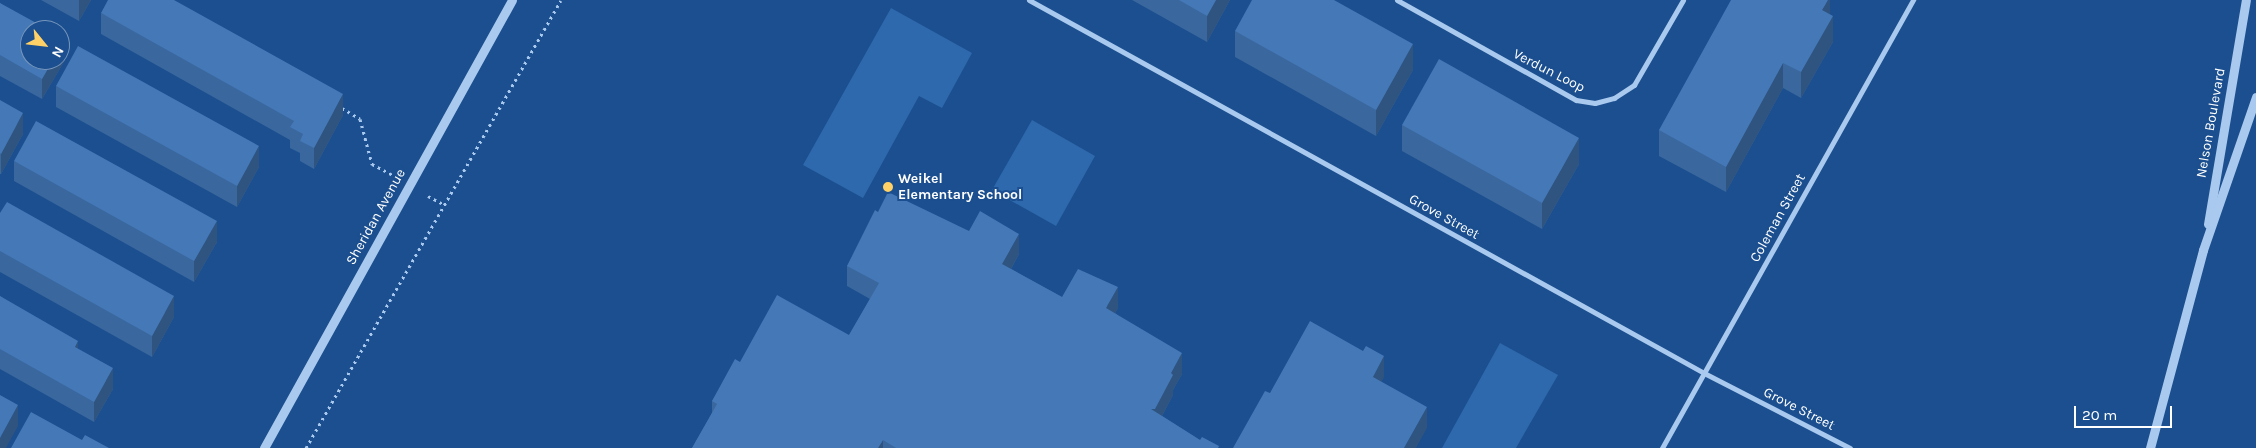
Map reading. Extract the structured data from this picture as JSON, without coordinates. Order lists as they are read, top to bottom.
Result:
{
  "streets": {
    "street": [
      "Verdun Loop",
      "Nelson Boulevard",
      "Sheridan Avenue",
      "Grove Street",
      "Coleman Street"
    ]
  },
  "crossings": [
    ["Grove Street", "Coleman Street"]
  ],
  "places": ["Weikel Elementary School"],
  "scale_bar": "20 m",
  "north": "bottom right"
}
